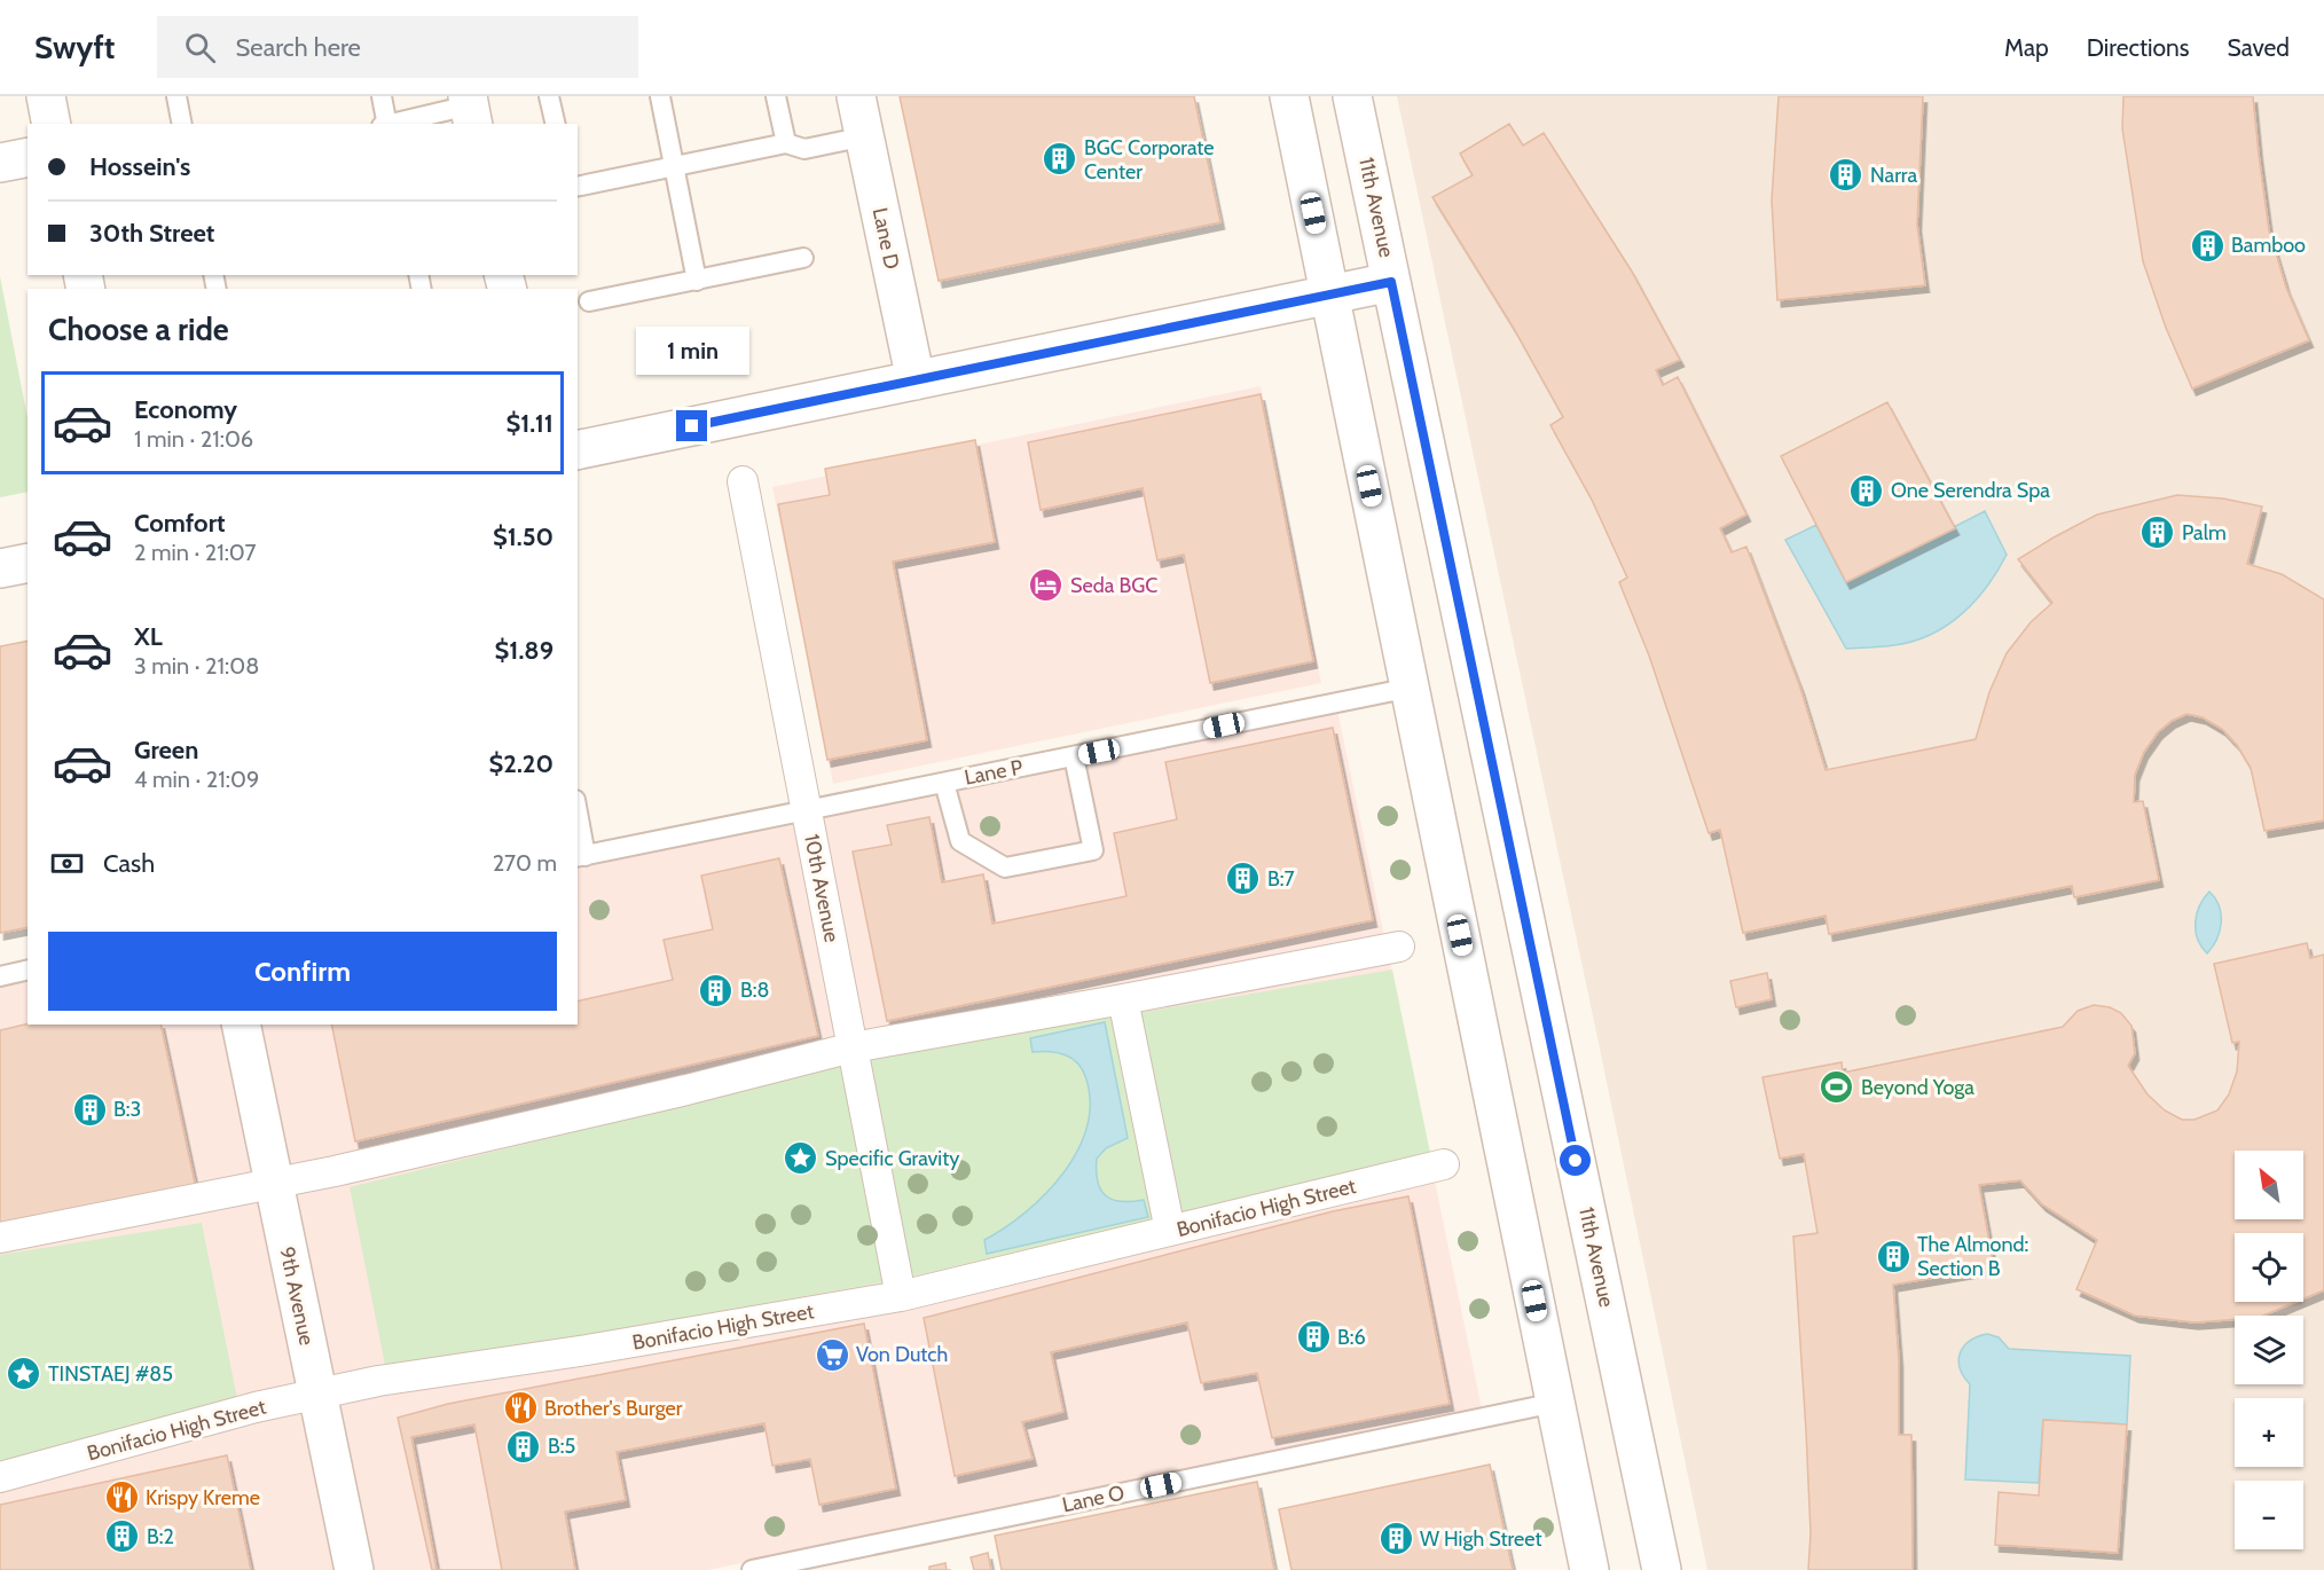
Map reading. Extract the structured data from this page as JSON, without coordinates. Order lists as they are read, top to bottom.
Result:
{
  "streets": {
    "street": [
      "11th Avenue",
      "Lane D",
      "10th Avenue",
      "Bonifacio High Street",
      "9th Avenue"
    ],
    "lane": ["Lane P", "Lane O"]
  },
  "crossings": [
    ["Lane P", "10th Avenue"],
    ["10th Avenue", "Bonifacio High Street"],
    ["Bonifacio High Street", "9th Avenue"]
  ],
  "places": {
    "building": [
      "BGC Corporate Center",
      "Narra",
      "Bamboo",
      "One Serendra Spa",
      "Palm",
      "B:7",
      "B:8",
      "B:3",
      "The Almond: Section B",
      "B:6",
      "B:5",
      "B:2",
      "W High Street"
    ],
    "hotel": ["Seda BGC"],
    "sports": ["Beyond Yoga"],
    "place": ["Specific Gravity", "TINSTAEJ #85"],
    "supermarket": ["Von Dutch"],
    "restaurant": ["Brother's Burger", "Krispy Kreme"]
  },
  "north": "top left",
  "page": {
    "header": "Swyft",
    "search": "Search here",
    "nav": ["Map", "Directions", "Saved"],
    "banner": ["Hossein's", "30th Street"],
    "heading": "Choose a ride",
    "bubble": "1 min",
    "list": [
      {
        "name": "Economy",
        "note": "1 min · 21:06",
        "value": "$1.11"
      },
      {
        "name": "Comfort",
        "note": "2 min · 21:07",
        "value": "$1.50"
      },
      {
        "name": "XL",
        "note": "3 min · 21:08",
        "value": "$1.89"
      },
      {
        "name": "Green",
        "note": "4 min · 21:09",
        "value": "$2.20"
      }
    ],
    "pay": ["Cash", "270 m"],
    "buttons": "Confirm",
    "map_buttons": ["+", "−"]
  }
}
